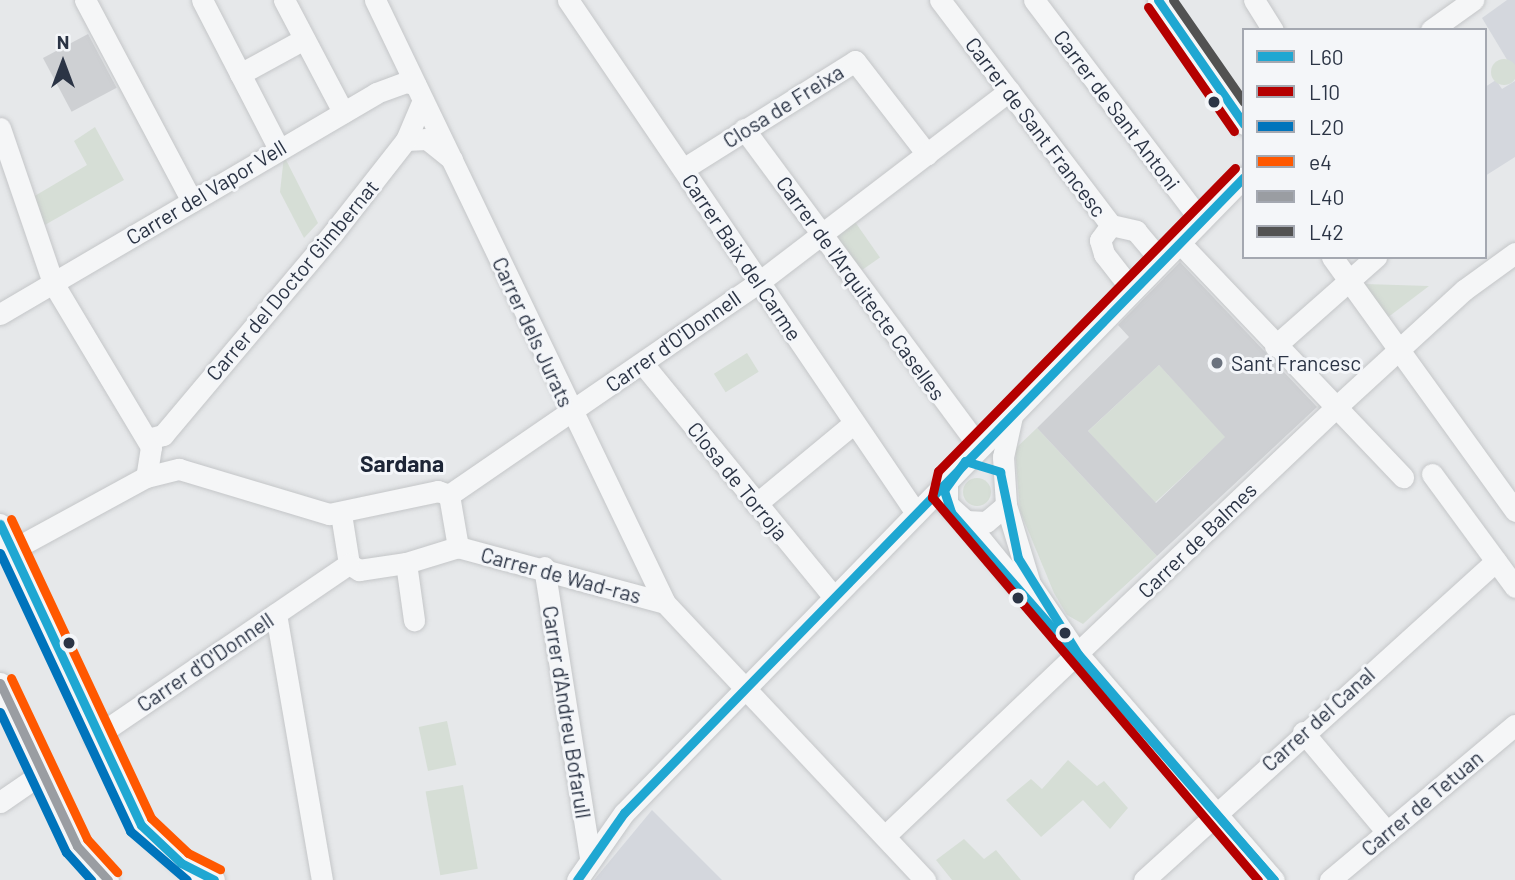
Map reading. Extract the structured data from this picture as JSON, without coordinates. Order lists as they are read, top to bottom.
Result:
{
  "streets": {
    "street": [
      "Closa de Freixa",
      "Carrer de Sant Antoni",
      "Carrer de Sant Francesc",
      "Carrer del Vapor Vell",
      "Carrer Baix del Carme",
      "Carrer del Doctor Gimbernat",
      "Carrer de l'Arquitecte Caselles",
      "Carrer dels Jurats",
      "Carrer d'O'Donnell",
      "Closa de Torroja",
      "Carrer de Balmes",
      "Carrer de Wad-ras",
      "Carrer d'Andreu Bofarull",
      "Carrer del Canal",
      "Carrer de Tetuan"
    ]
  },
  "crossings": [
    ["Closa de Freixa", "Carrer Baix del Carme"],
    ["Closa de Freixa", "Carrer de l'Arquitecte Caselles"],
    ["Closa de Freixa", "Carrer d'O'Donnell"],
    ["Carrer de Sant Francesc", "Carrer d'O'Donnell"],
    ["Carrer del Vapor Vell", "Carrer del Doctor Gimbernat"],
    ["Carrer del Vapor Vell", "Carrer dels Jurats"],
    ["Carrer Baix del Carme", "Carrer d'O'Donnell"],
    ["Carrer del Doctor Gimbernat", "Carrer dels Jurats"],
    ["Carrer de l'Arquitecte Caselles", "Carrer d'O'Donnell"],
    ["Carrer dels Jurats", "Carrer d'O'Donnell"],
    ["Carrer dels Jurats", "Carrer de Balmes"],
    ["Carrer dels Jurats", "Carrer de Wad-ras"],
    ["Carrer d'O'Donnell", "Closa de Torroja"],
    ["Carrer de Wad-ras", "Carrer d'Andreu Bofarull"]
  ],
  "districts": ["Sardana"],
  "places": ["Sant Francesc"],
  "lines": [
    "transit line L60",
    "transit line L42",
    "transit line L10",
    "transit line e4",
    "transit line L20",
    "transit line L40"
  ],
  "legend": [
    "L60",
    "L10",
    "L20",
    "e4",
    "L40",
    "L42"
  ],
  "north": "top"
}
